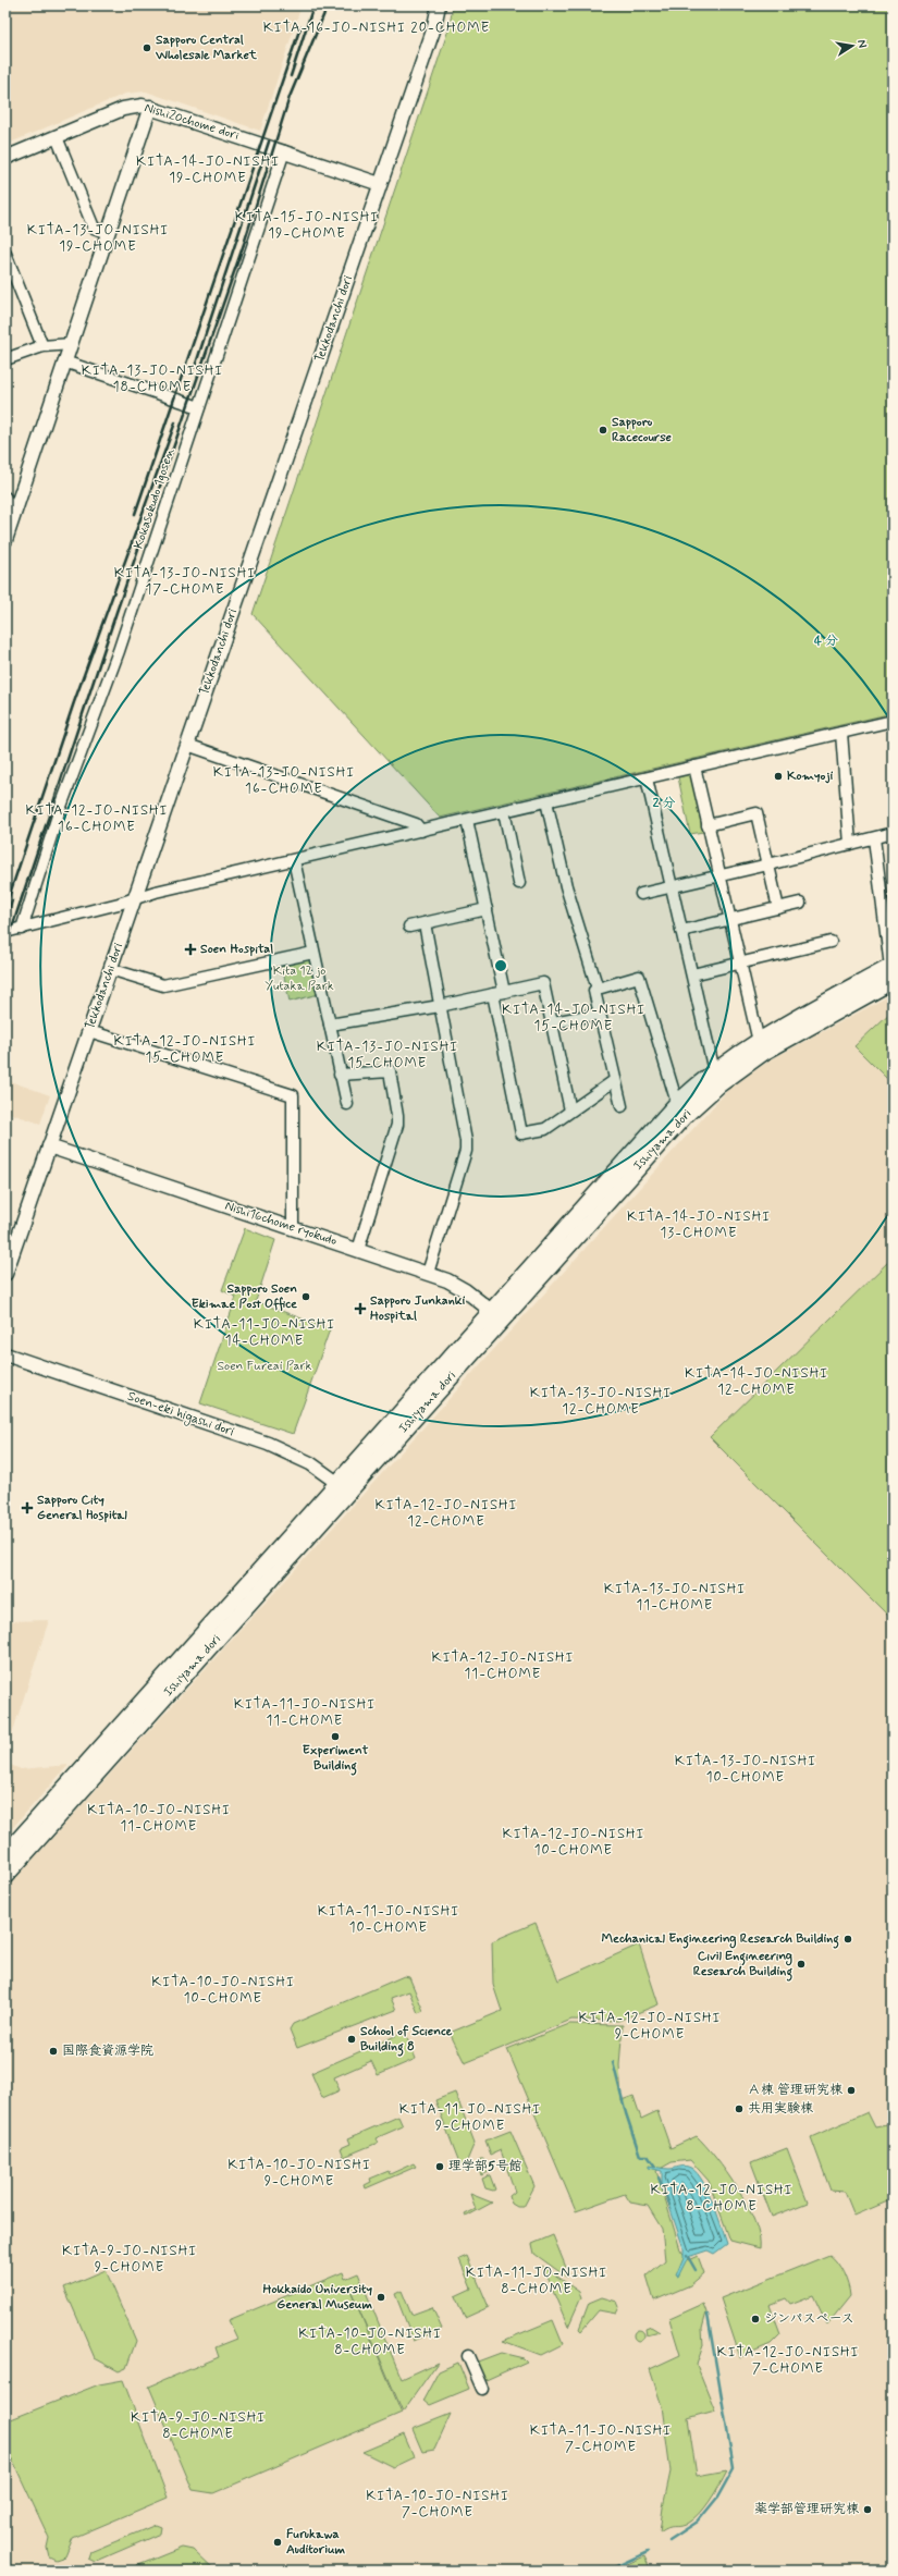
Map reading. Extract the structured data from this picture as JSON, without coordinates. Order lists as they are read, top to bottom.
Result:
{
  "streets": {
    "main road": ["Ishiyama dori"],
    "street": [
      "Nishi20chome dori",
      "Tekkodanchi dori",
      "Kokasokudo 1gosen",
      "Nishi16chome ryokudo",
      "Soen-eki higashi dori"
    ]
  },
  "crossings": [
    ["Nishi20chome dori", "Tekkodanchi dori"],
    ["Nishi20chome dori", "Kokasokudo 1gosen"],
    ["Tekkodanchi dori", "Nishi16chome ryokudo"],
    ["Ishiyama dori", "Nishi16chome ryokudo"],
    ["Ishiyama dori", "Soen-eki higashi dori"]
  ],
  "districts": [
    "KITA-16-JO-NISHI 20-CHOME",
    "KITA-14-JO-NISHI 19-CHOME",
    "KITA-15-JO-NISHI 19-CHOME",
    "KITA-13-JO-NISHI 19-CHOME",
    "KITA-13-JO-NISHI 18-CHOME",
    "KITA-13-JO-NISHI 17-CHOME",
    "KITA-13-JO-NISHI 16-CHOME",
    "KITA-12-JO-NISHI 16-CHOME",
    "KITA-14-JO-NISHI 15-CHOME",
    "KITA-12-JO-NISHI 15-CHOME",
    "KITA-13-JO-NISHI 15-CHOME",
    "KITA-14-JO-NISHI 13-CHOME",
    "KITA-11-JO-NISHI 14-CHOME",
    "KITA-14-JO-NISHI 12-CHOME",
    "KITA-13-JO-NISHI 12-CHOME",
    "KITA-12-JO-NISHI 12-CHOME",
    "KITA-13-JO-NISHI 11-CHOME",
    "KITA-12-JO-NISHI 11-CHOME",
    "KITA-11-JO-NISHI 11-CHOME",
    "KITA-13-JO-NISHI 10-CHOME",
    "KITA-10-JO-NISHI 11-CHOME",
    "KITA-12-JO-NISHI 10-CHOME",
    "KITA-11-JO-NISHI 10-CHOME",
    "KITA-10-JO-NISHI 10-CHOME",
    "KITA-12-JO-NISHI 9-CHOME",
    "KITA-11-JO-NISHI 9-CHOME",
    "KITA-10-JO-NISHI 9-CHOME",
    "KITA-12-JO-NISHI 8-CHOME",
    "KITA-9-JO-NISHI 9-CHOME",
    "KITA-11-JO-NISHI 8-CHOME",
    "KITA-10-JO-NISHI 8-CHOME",
    "KITA-12-JO-NISHI 7-CHOME",
    "KITA-9-JO-NISHI 8-CHOME",
    "KITA-11-JO-NISHI 7-CHOME",
    "KITA-10-JO-NISHI 7-CHOME"
  ],
  "parks": ["Kita 12 jo Yutaka Park", "Soen Fureai Park"],
  "places": {
    "other": [
      "Sapporo Central Wholesale Market",
      "Sapporo Racecourse",
      "Komyoji",
      "Sapporo Soen Ekimae Post Office",
      "Experiment Building",
      "Mechanical Engineering Research Building",
      "Civil Engineering Research Building",
      "School of Science Building 8",
      "国際食資源学院",
      "Ａ棟 管理研究棟",
      "共用実験棟",
      "理学部5号館",
      "Hokkaido University General Museum",
      "ジンパスペース",
      "薬学部管理研究棟",
      "Furukawa Auditorium"
    ],
    "health": ["Soen Hospital", "Sapporo Junkanki Hospital", "Sapporo City General Hospital"]
  },
  "north": "right",
  "rings": ["4 分", "2 分"]
}
